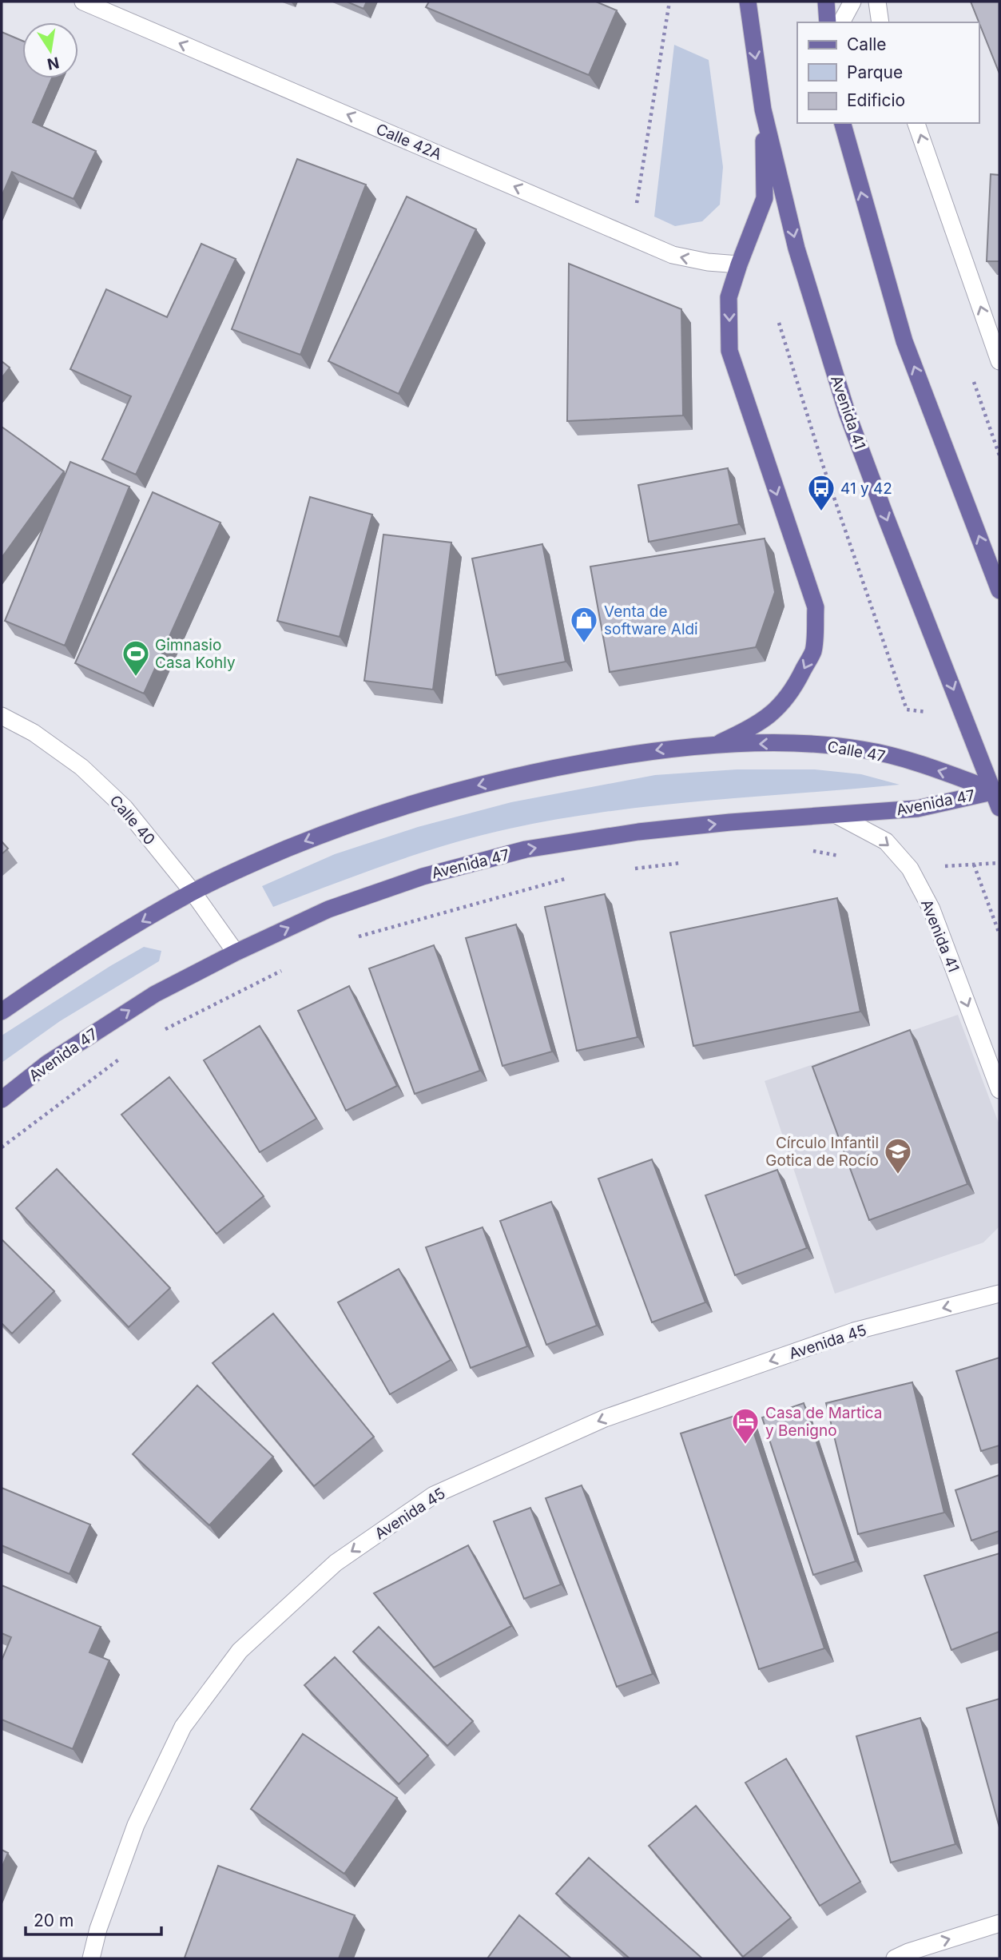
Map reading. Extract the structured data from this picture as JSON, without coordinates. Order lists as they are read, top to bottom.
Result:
{
  "streets": {
    "main road": ["Avenida 41", "Calle 47", "Avenida 47"],
    "street": ["Calle 42A", "Calle 40", "Avenida 45"]
  },
  "crossings": [
    ["Avenida 41", "Calle 47"],
    ["Avenida 41", "Avenida 47"],
    ["Calle 47", "Avenida 47"],
    ["Avenida 47", "Calle 40"]
  ],
  "one_way": ["Calle 42A", "Calle 47", "Avenida 45"],
  "places": {
    "bus stop": ["41 y 42"],
    "shop": ["Venta de software Aldi"],
    "sports": ["Gimnasio Casa Kohly"],
    "school or university": ["Círculo Infantil Gotica de Rocío"],
    "hotel": ["Casa de Martica y Benigno"]
  },
  "legend": ["Calle", "Parque", "Edificio"],
  "scale_bar": "20 m",
  "north": "bottom"
}
